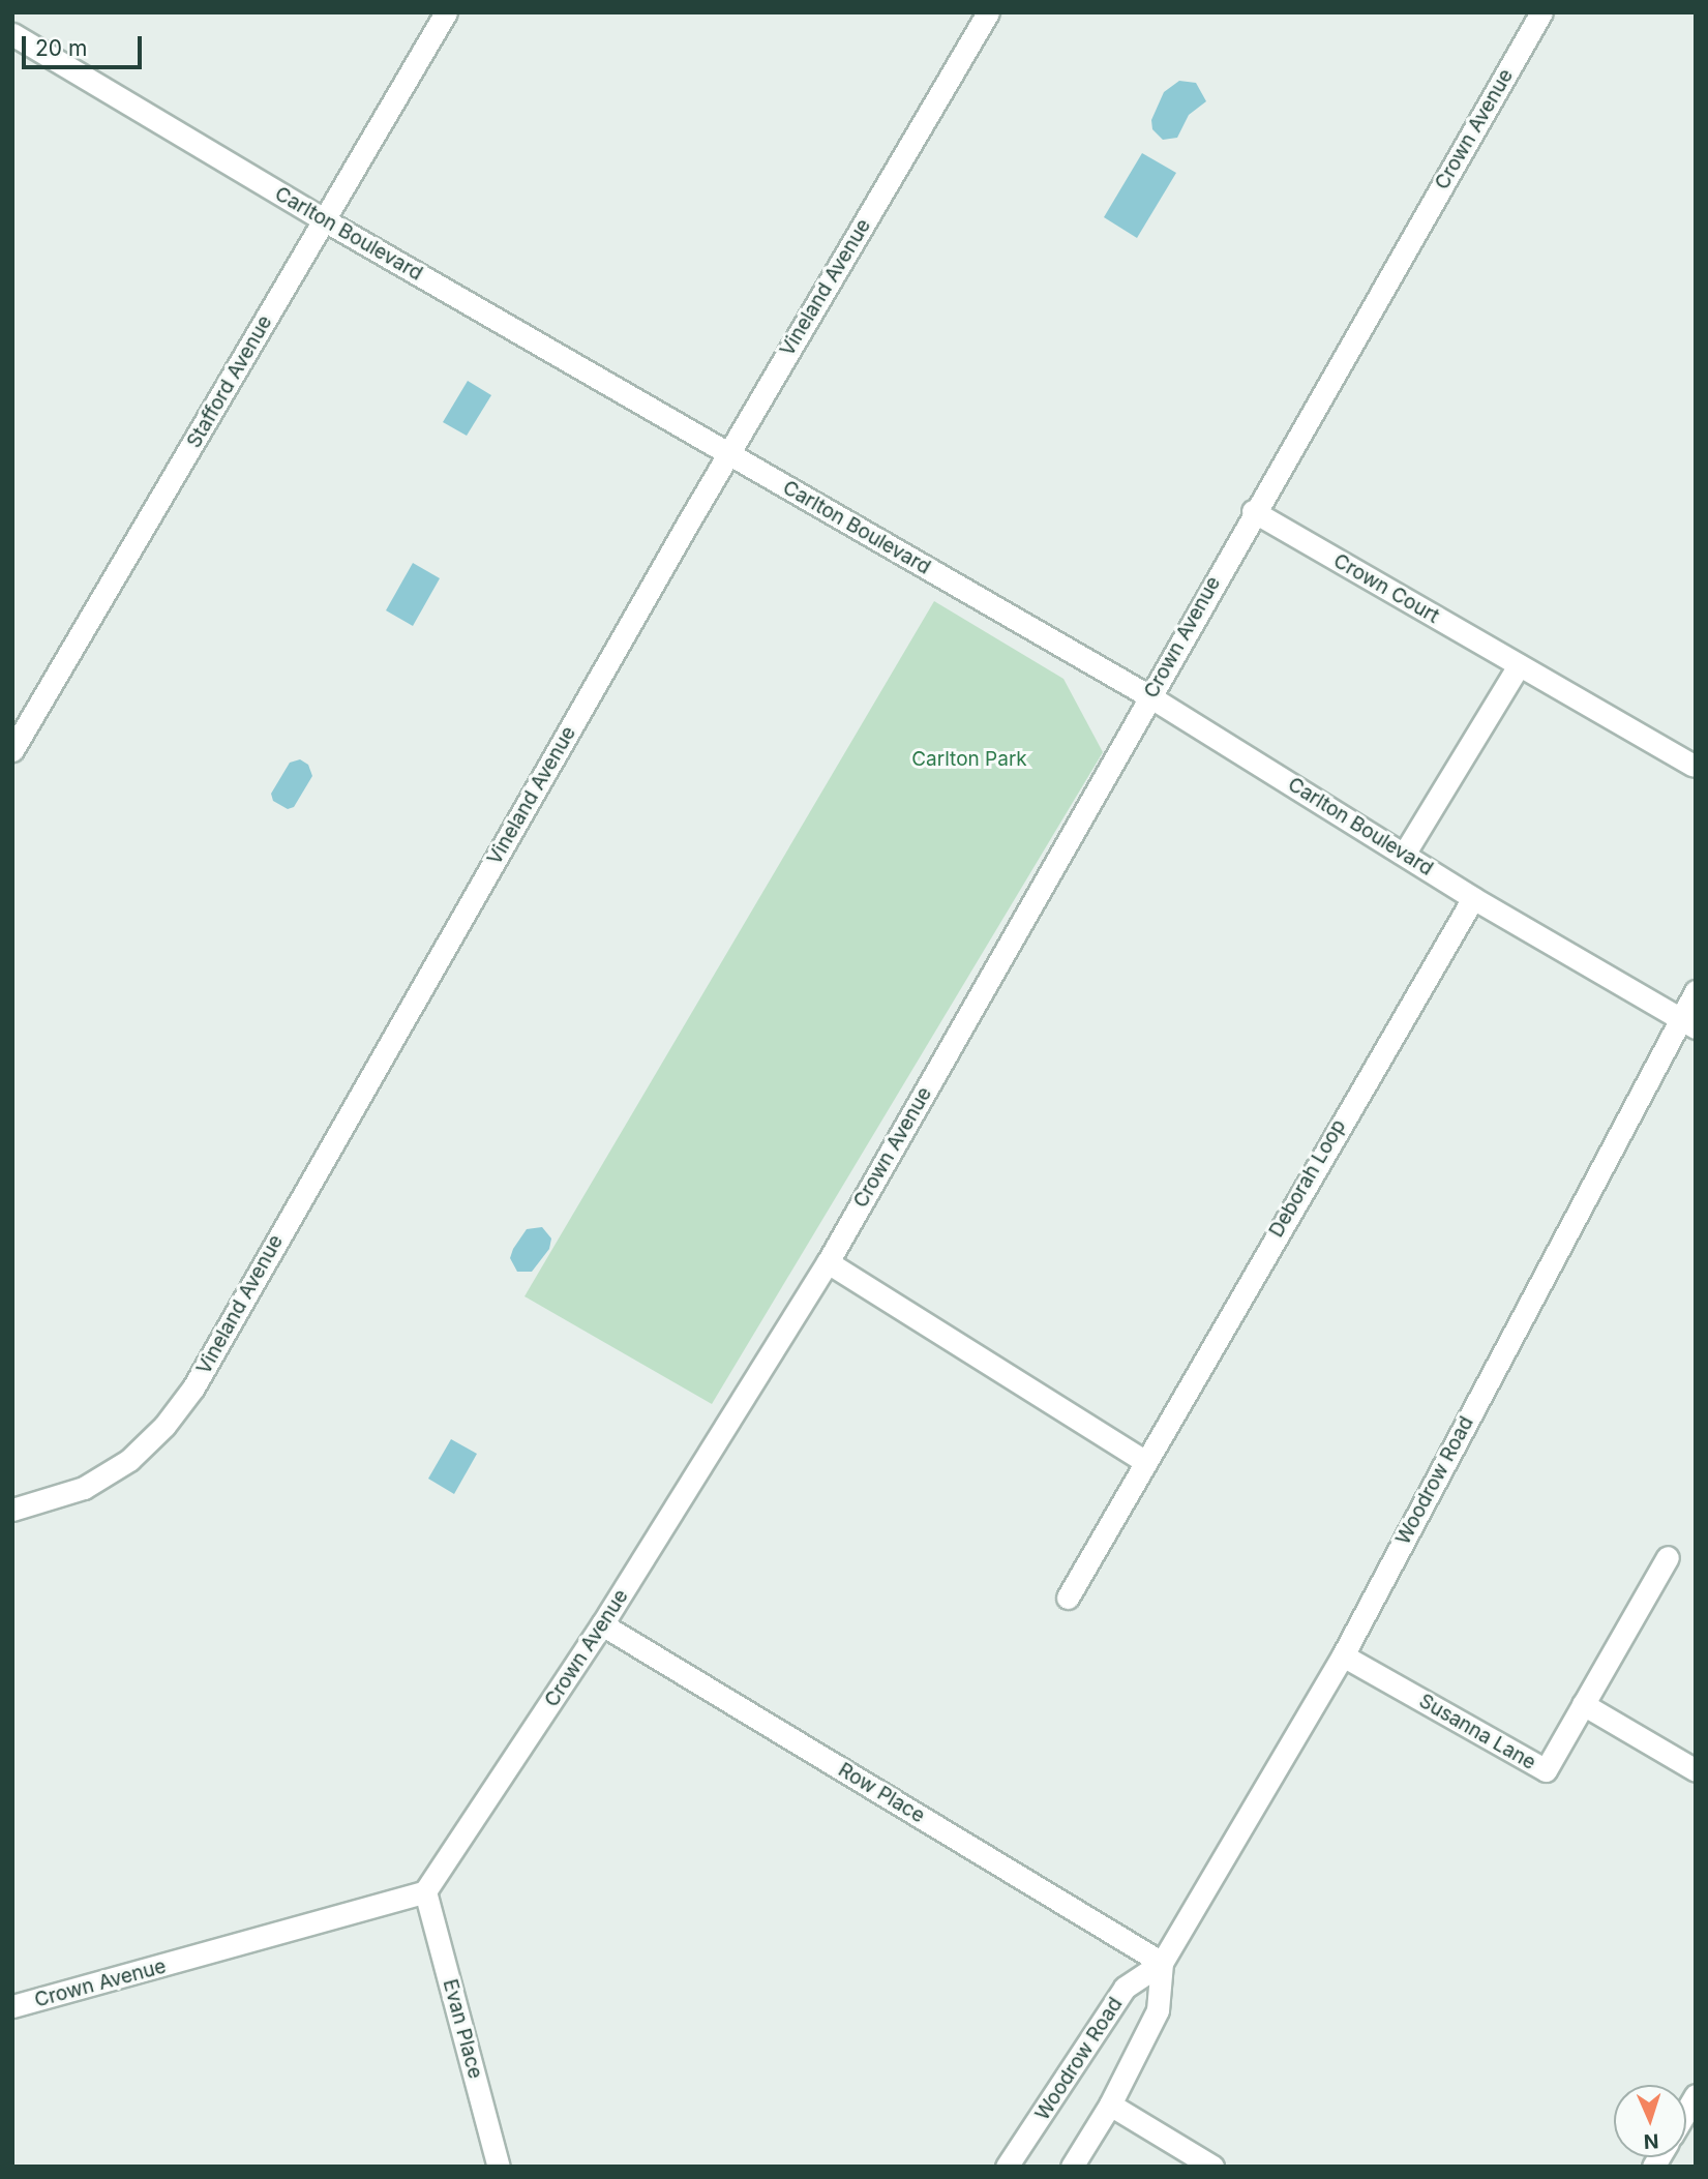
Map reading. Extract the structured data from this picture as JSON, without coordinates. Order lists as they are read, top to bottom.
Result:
{
  "streets": {
    "street": [
      "Crown Avenue",
      "Carlton Boulevard",
      "Vineland Avenue",
      "Stafford Avenue",
      "Crown Court",
      "Deborah Loop",
      "Woodrow Road",
      "Susanna Lane",
      "Row Place",
      "Evan Place"
    ]
  },
  "crossings": [
    ["Crown Avenue", "Carlton Boulevard"],
    ["Crown Avenue", "Crown Court"],
    ["Crown Avenue", "Row Place"],
    ["Crown Avenue", "Evan Place"],
    ["Carlton Boulevard", "Vineland Avenue"],
    ["Carlton Boulevard", "Stafford Avenue"],
    ["Carlton Boulevard", "Deborah Loop"],
    ["Carlton Boulevard", "Woodrow Road"],
    ["Woodrow Road", "Susanna Lane"],
    ["Woodrow Road", "Row Place"]
  ],
  "parks": ["Carlton Park"],
  "scale_bar": "20 m",
  "north": "bottom"
}
